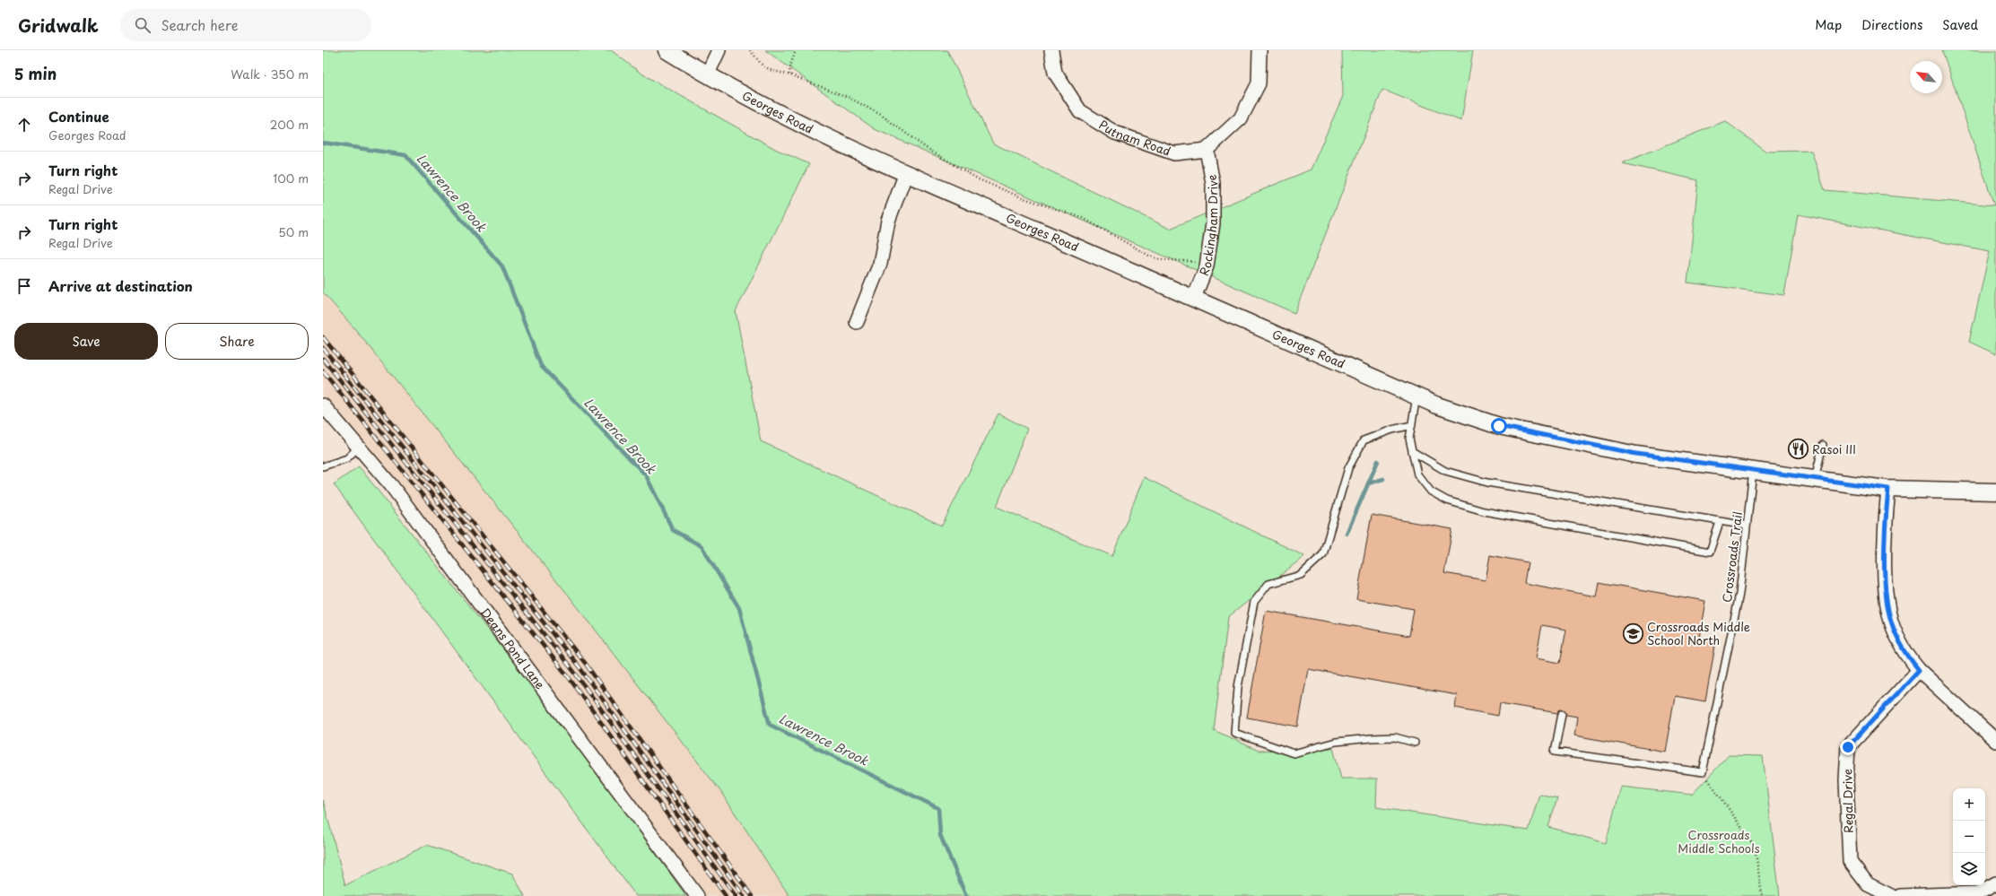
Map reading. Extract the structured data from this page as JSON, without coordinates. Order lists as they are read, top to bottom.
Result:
{
  "streets": {
    "street": [
      "Georges Road",
      "Putnam Road",
      "Rockingham Drive",
      "Deans Pond Lane",
      "Regal Drive"
    ],
    "lane": ["Crossroads Trail"]
  },
  "crossings": [
    ["Georges Road", "Rockingham Drive"],
    ["Georges Road", "Crossroads Trail"],
    ["Putnam Road", "Rockingham Drive"]
  ],
  "water": ["Lawrence Brook"],
  "parks": ["Crossroads Middle Schools"],
  "places": {
    "restaurant": ["Rasoi III"],
    "school or university": ["Crossroads Middle School North"]
  },
  "north": "top left",
  "page": {
    "header": "Gridwalk",
    "search": "Search here",
    "nav": ["Map", "Directions", "Saved"],
    "heading": ["5 min", "Walk · 350 m"],
    "list": [
      ["Continue", "Georges Road", "200 m"],
      ["Turn right", "Regal Drive", "100 m"],
      ["Turn right", "Regal Drive", "50 m"],
      "Arrive at destination"
    ],
    "buttons": ["Save", "Share"],
    "map_buttons": ["+", "−"]
  }
}
